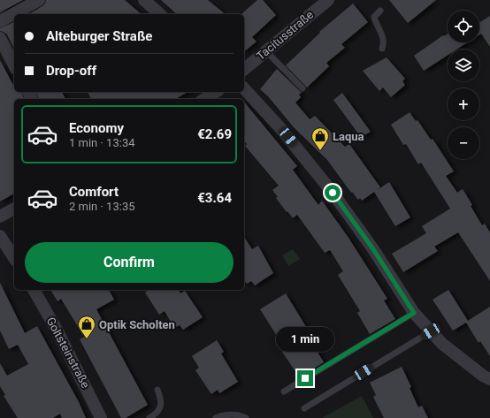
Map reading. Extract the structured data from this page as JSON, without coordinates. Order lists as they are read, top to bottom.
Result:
{
  "streets": {
    "street": ["Tacitusstraße", "Goltsteinstraße"]
  },
  "places": {
    "shop": ["Laqua", "Optik Scholten"]
  },
  "page": {
    "map_buttons": ["+", "−"],
    "banner": ["Alteburger Straße", "Drop-off"],
    "list": [
      {
        "name": "Economy",
        "note": "1 min · 13:34",
        "value": "€2.69"
      },
      {
        "name": "Comfort",
        "note": "2 min · 13:35",
        "value": "€3.64"
      }
    ],
    "buttons": "Confirm",
    "bubble": "1 min"
  }
}
